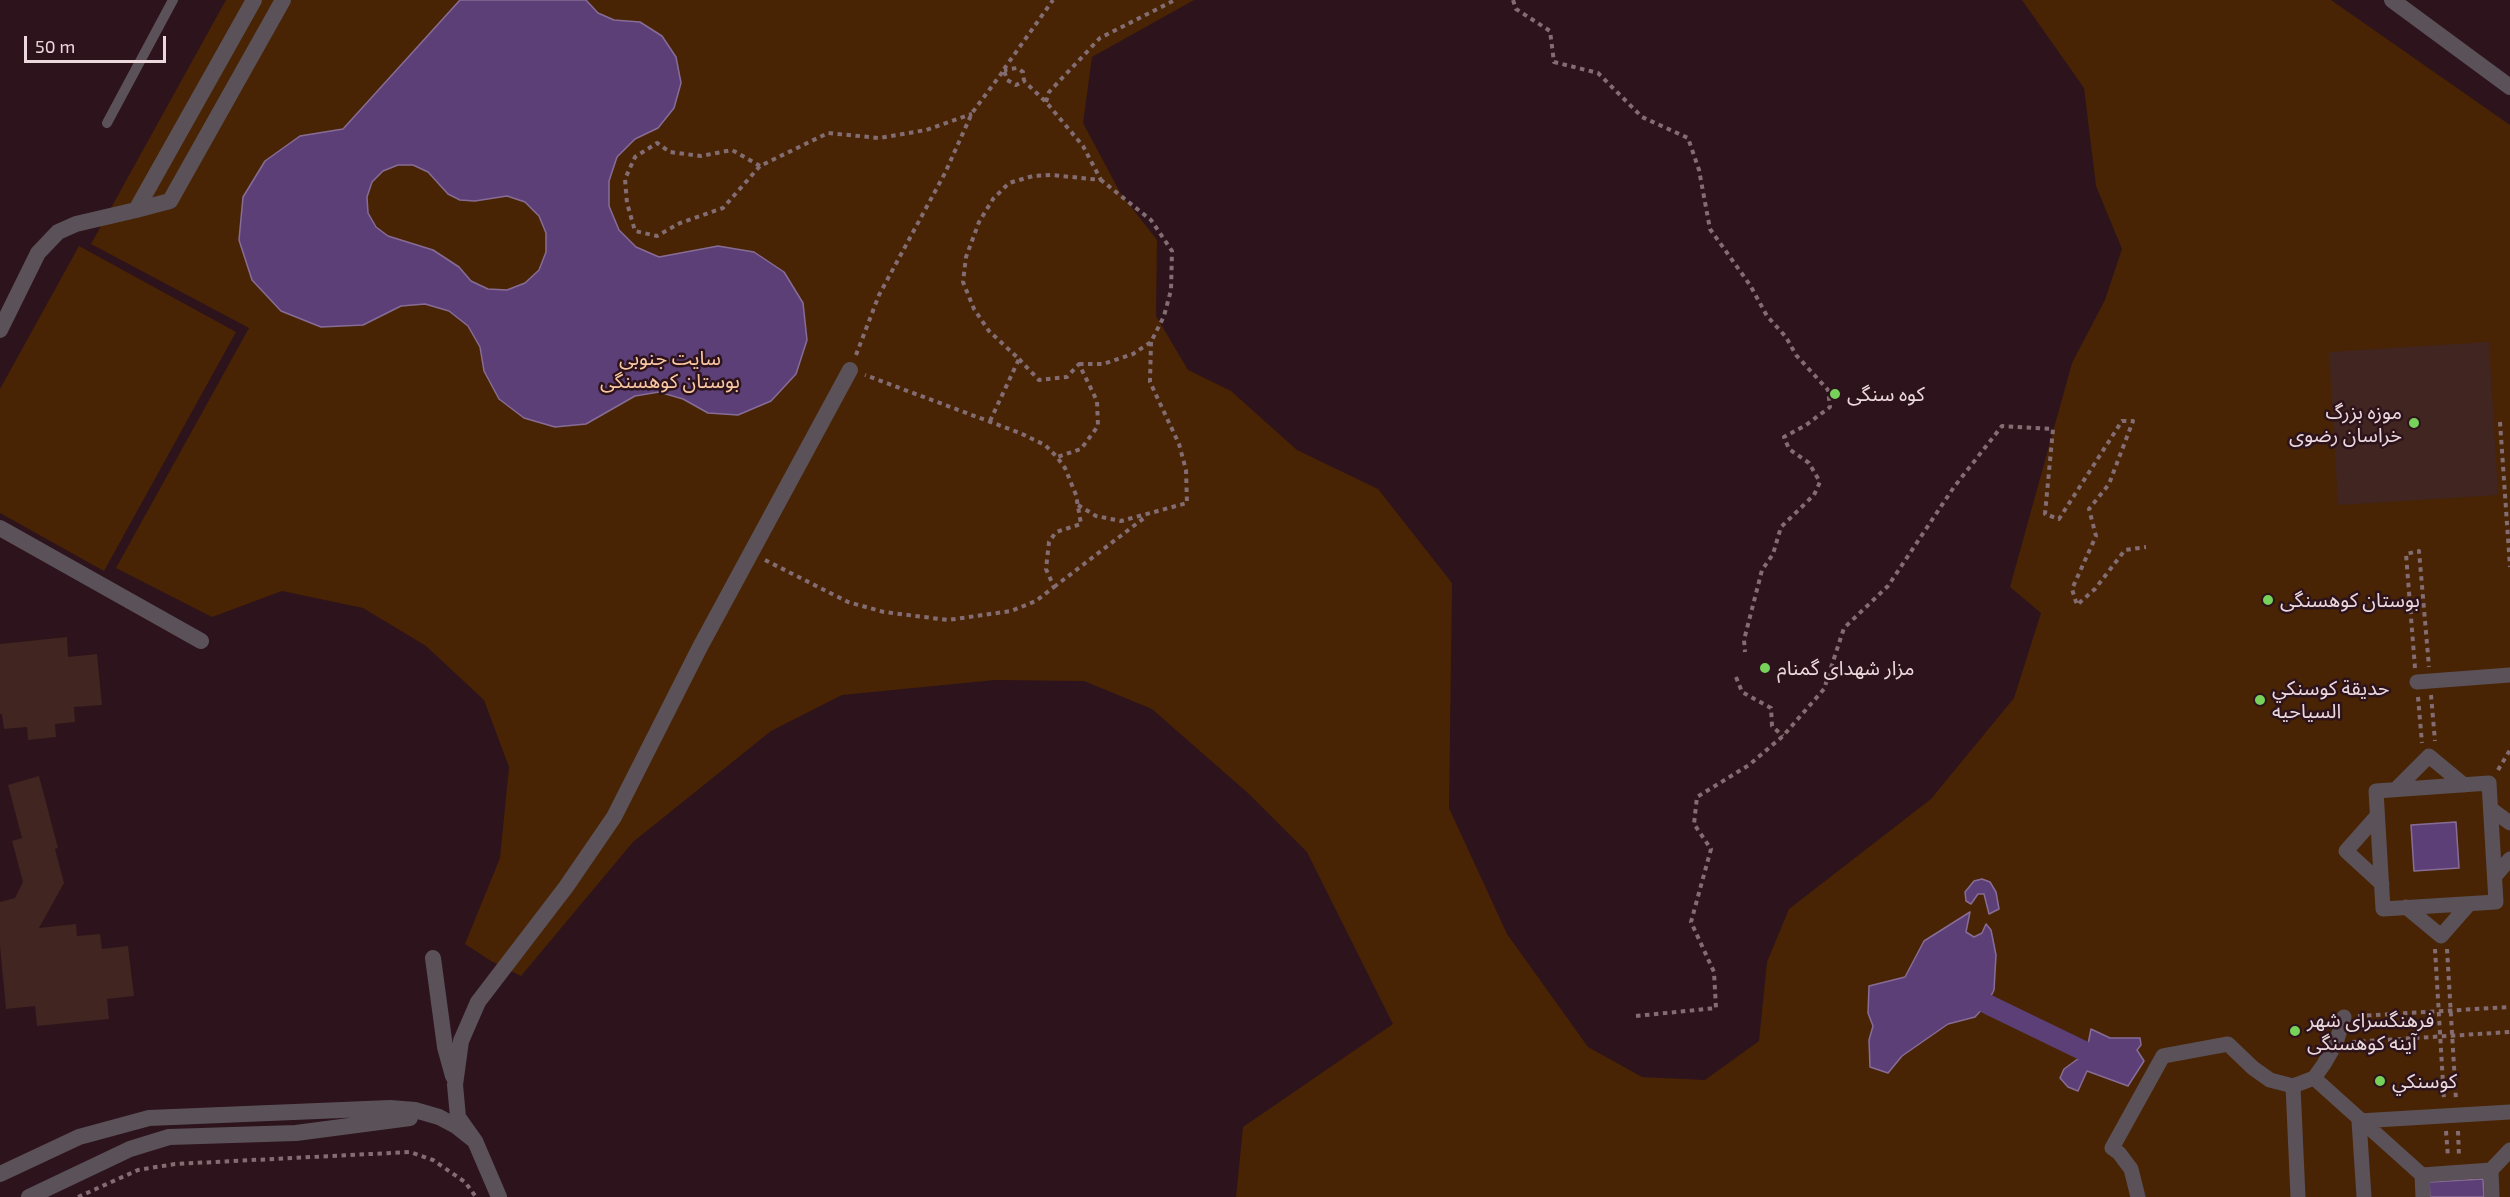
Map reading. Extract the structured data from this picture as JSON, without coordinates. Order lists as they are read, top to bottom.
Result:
{
  "parks": ["سایت جنوبی بوستان کوهسنگی"],
  "places": [
    "کوه سنگی",
    "موزه بزرگ خراسان رضوی",
    "بوستان کوهسنگی",
    "مزار شهدای گمنام",
    "حديقة كوسنكي السياحيه",
    "فرهنگسرای شهر آینه کوهسنگی",
    "كوسنكي"
  ],
  "scale_bar": "50 m"
}
